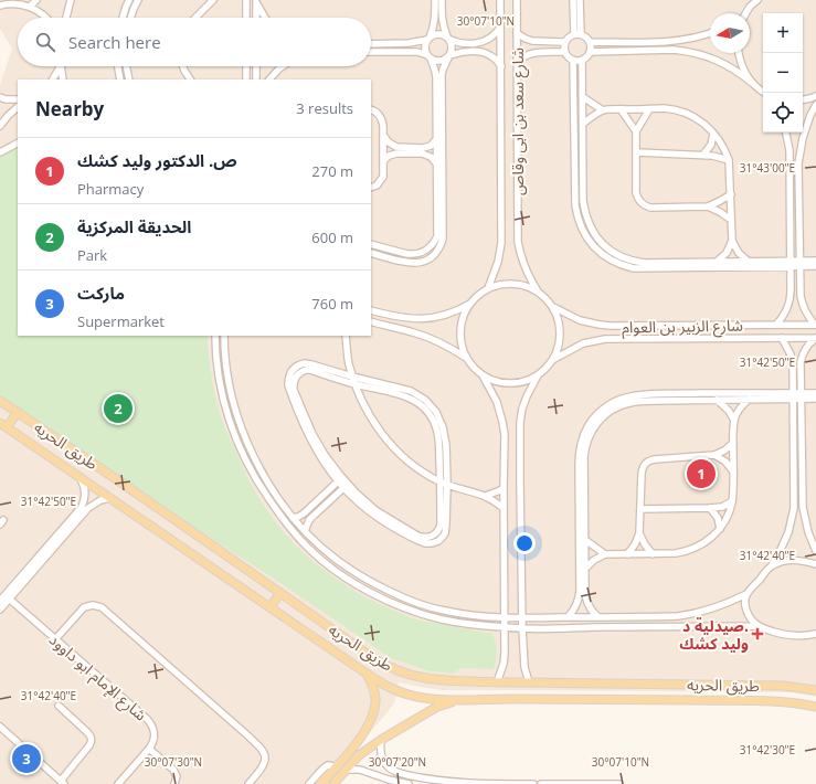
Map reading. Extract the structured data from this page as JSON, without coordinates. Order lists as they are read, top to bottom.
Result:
{
  "streets": {
    "main road": ["طريق الحريه"],
    "street": ["شارع سعد بن ابى وقاص", "شارع الزبير بن العوام", "شارع الإمام ابو داوود"]
  },
  "crossings": [
    ["شارع سعد بن ابى وقاص", "شارع الزبير بن العوام"]
  ],
  "places": {
    "health": ["صيدلية د. وليد كشك"]
  },
  "north": "left",
  "page": {
    "map_buttons": ["+", "−"],
    "search": "Search here",
    "heading": ["Nearby", "3 results"],
    "list": [
      {
        "mark": "1",
        "name": "ص. الدكتور وليد كشك",
        "note": "Pharmacy",
        "value": "270 m"
      },
      {
        "mark": "2",
        "name": "الحديقة المركزية",
        "note": "Park",
        "value": "600 m"
      },
      {
        "mark": "3",
        "name": "ماركت",
        "note": "Supermarket",
        "value": "760 m"
      }
    ],
    "pins": ["2", "1", "3"]
  },
  "coordinates": [
    "30°07'10\"N",
    "31°43'00\"E",
    "31°42'50\"E",
    "31°42'40\"E",
    "31°42'30\"E",
    "30°07'30\"N",
    "30°07'20\"N"
  ]
}
